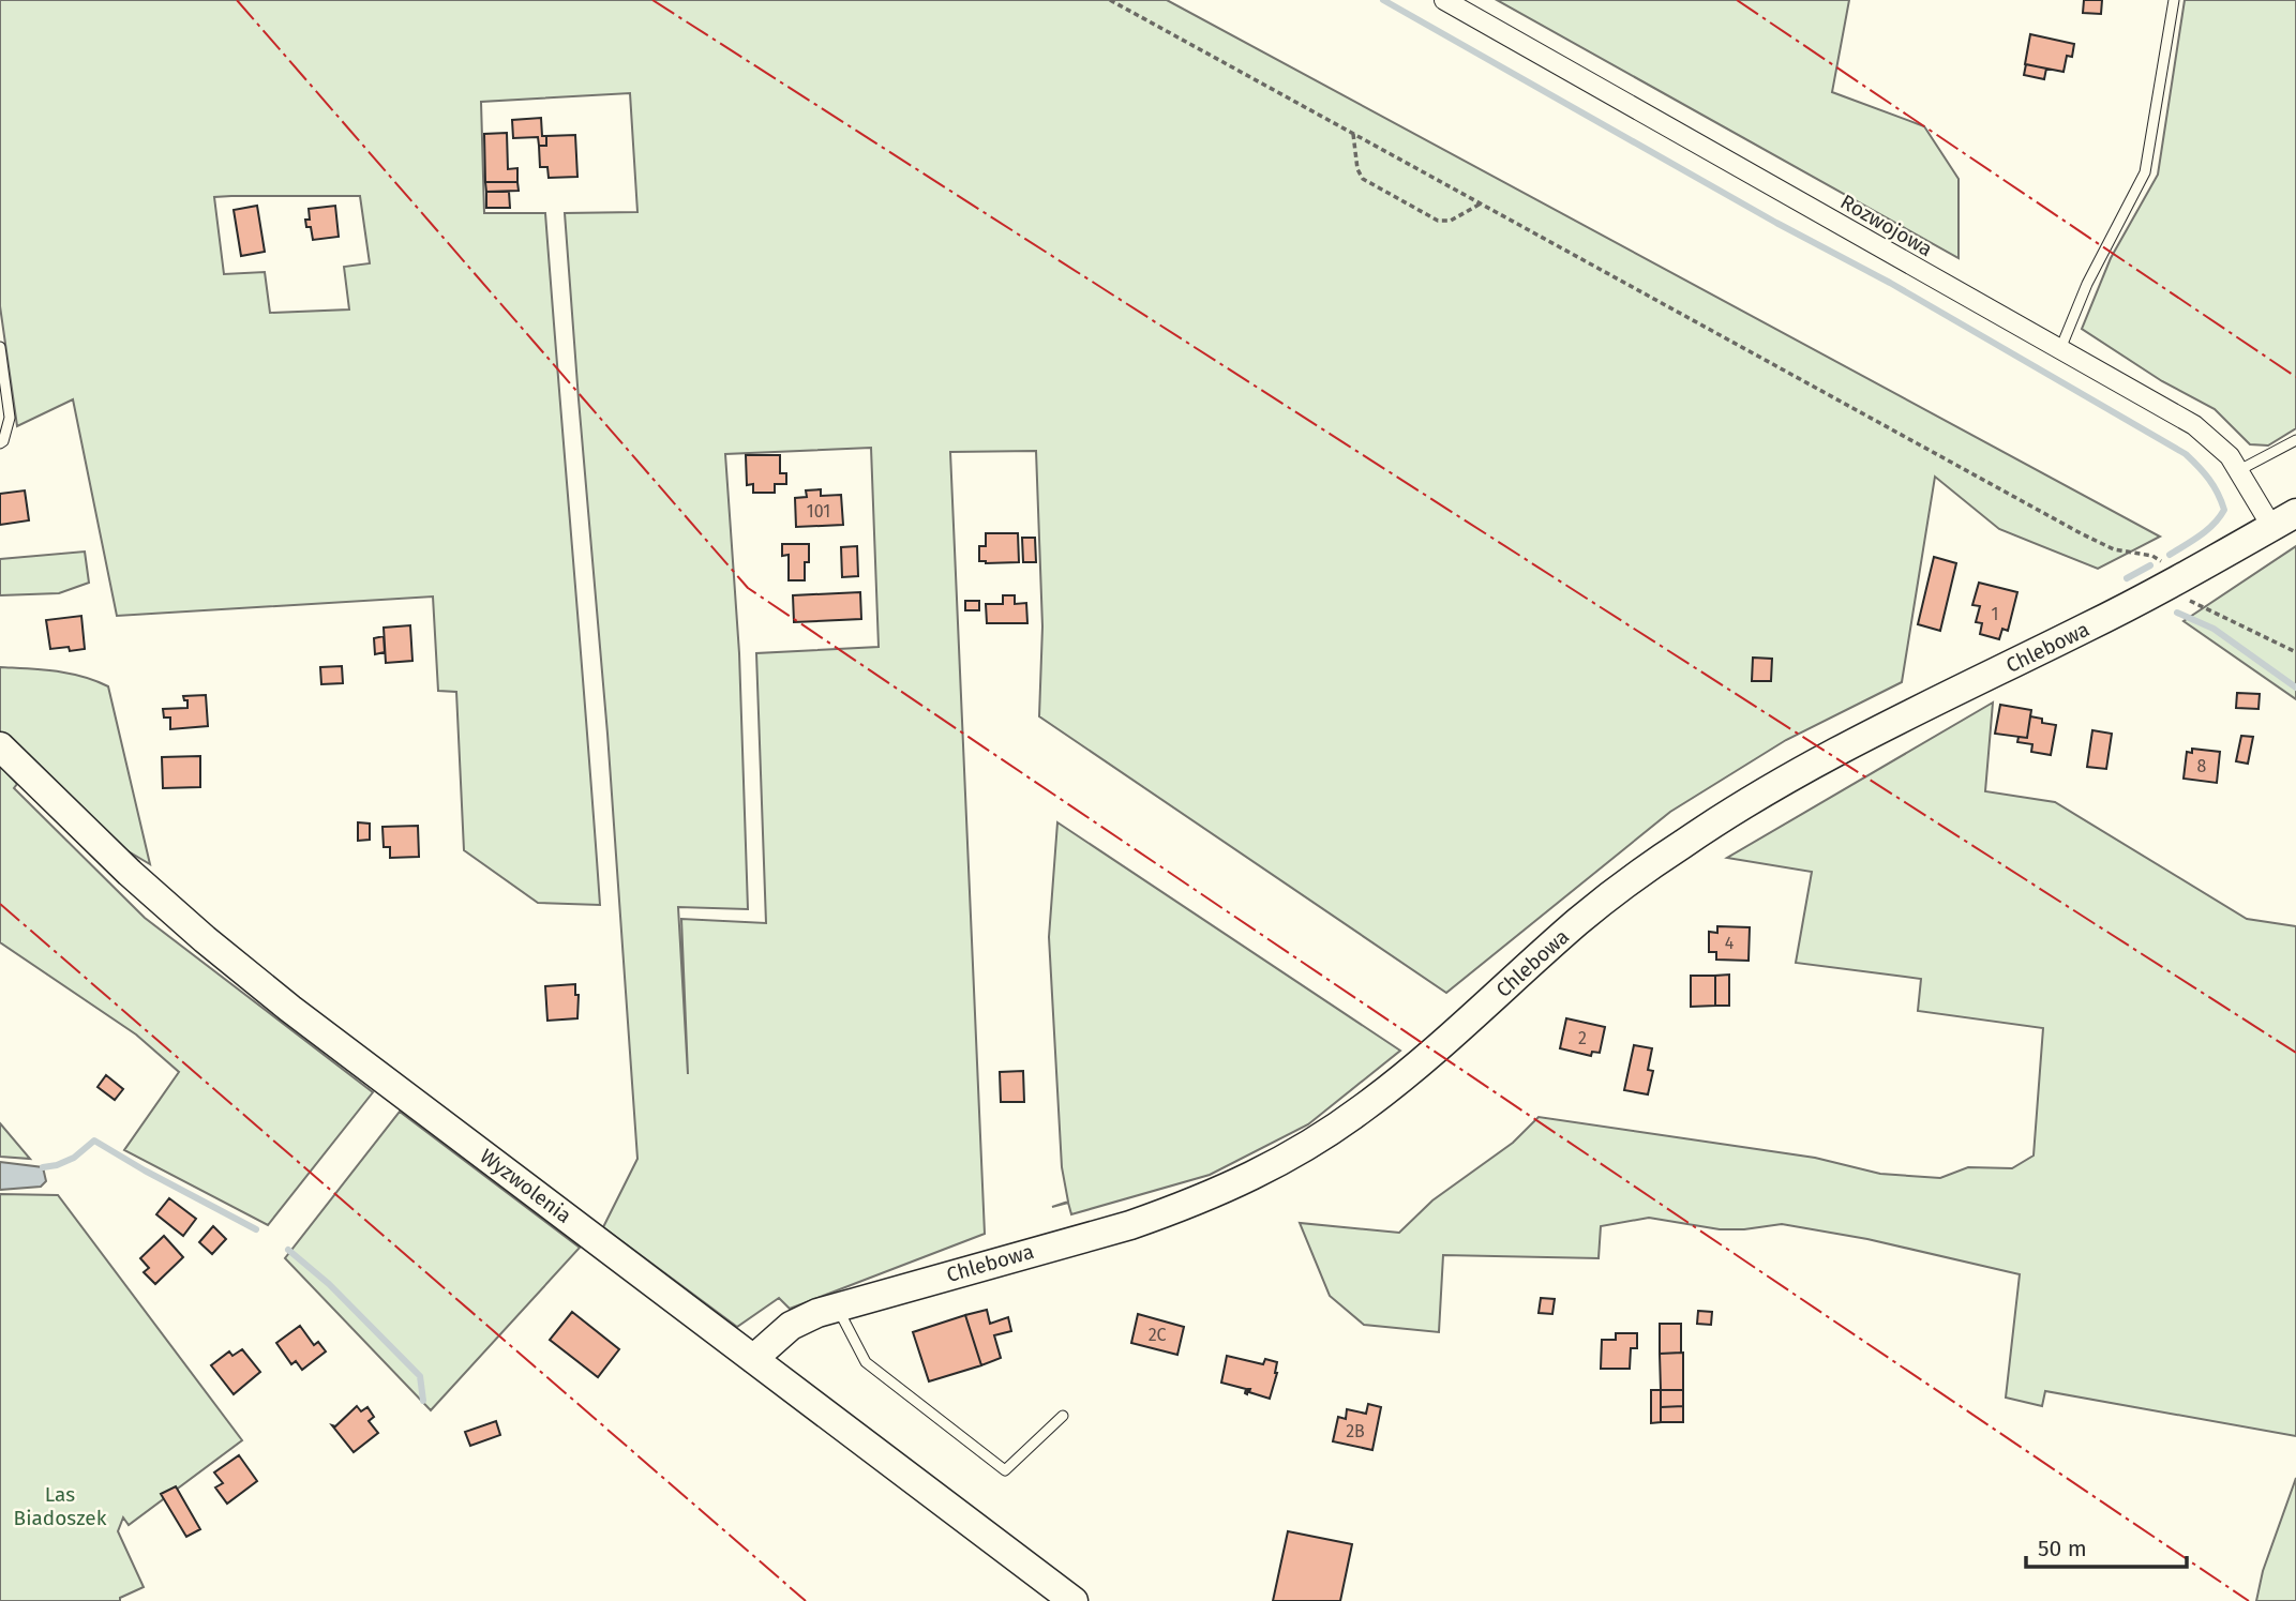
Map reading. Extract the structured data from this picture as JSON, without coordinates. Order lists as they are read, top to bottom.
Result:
{
  "streets": {
    "street": ["Rozwojowa", "Chlebowa", "Wyzwolenia"]
  },
  "crossings": [
    ["Rozwojowa", "Chlebowa"],
    ["Chlebowa", "Wyzwolenia"]
  ],
  "parks": ["Las Biadoszek"],
  "house_numbers": [
    "101",
    "1",
    "8",
    "4",
    "2",
    "2C",
    "2B"
  ],
  "scale_bar": "50 m"
}
